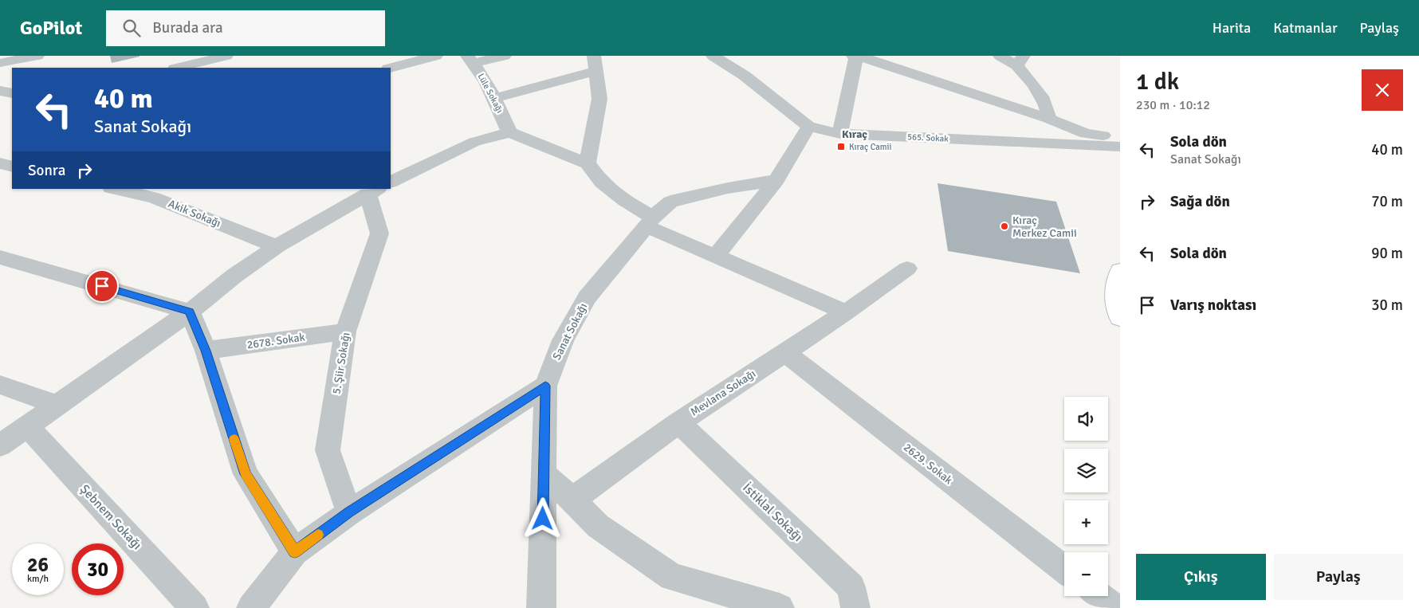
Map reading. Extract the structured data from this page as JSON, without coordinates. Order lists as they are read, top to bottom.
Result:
{
  "streets": {
    "street": [
      "Lüle Sokağı",
      "565. Sokak",
      "Akik Sokağı",
      "Sanat Sokağı",
      "2678. Sokak",
      "5. Şiir Sokağı",
      "Mevlana Sokağı",
      "2629. Sokak",
      "İstiklal Sokağı",
      "Şebnem Sokağı"
    ]
  },
  "crossings": [
    ["2678. Sokak", "5. Şiir Sokağı"],
    ["Mevlana Sokağı", "2629. Sokak"],
    ["Mevlana Sokağı", "İstiklal Sokağı"]
  ],
  "districts": ["Kıraç"],
  "places": {
    "transit": ["Kıraç Camii"],
    "other": ["Kıraç Merkez Camii"]
  },
  "page": {
    "header": "GoPilot",
    "search": "Burada ara",
    "nav": ["Harita", "Katmanlar", "Paylaş"],
    "heading": ["1 dk", "230 m · 10:12"],
    "turn": ["40 m", "Sanat Sokağı"],
    "list": [
      {
        "name": "Sola dön",
        "note": "Sanat Sokağı",
        "value": "40 m"
      },
      {
        "name": "Sağa dön",
        "value": "70 m"
      },
      {
        "name": "Sola dön",
        "value": "90 m"
      },
      {
        "name": "Varış noktası",
        "value": "30 m"
      }
    ],
    "then": "Sonra",
    "map_buttons": ["+", "−"],
    "speed": "26 km/h",
    "limit": "30",
    "buttons": ["Çıkış", "Paylaş"]
  }
}
